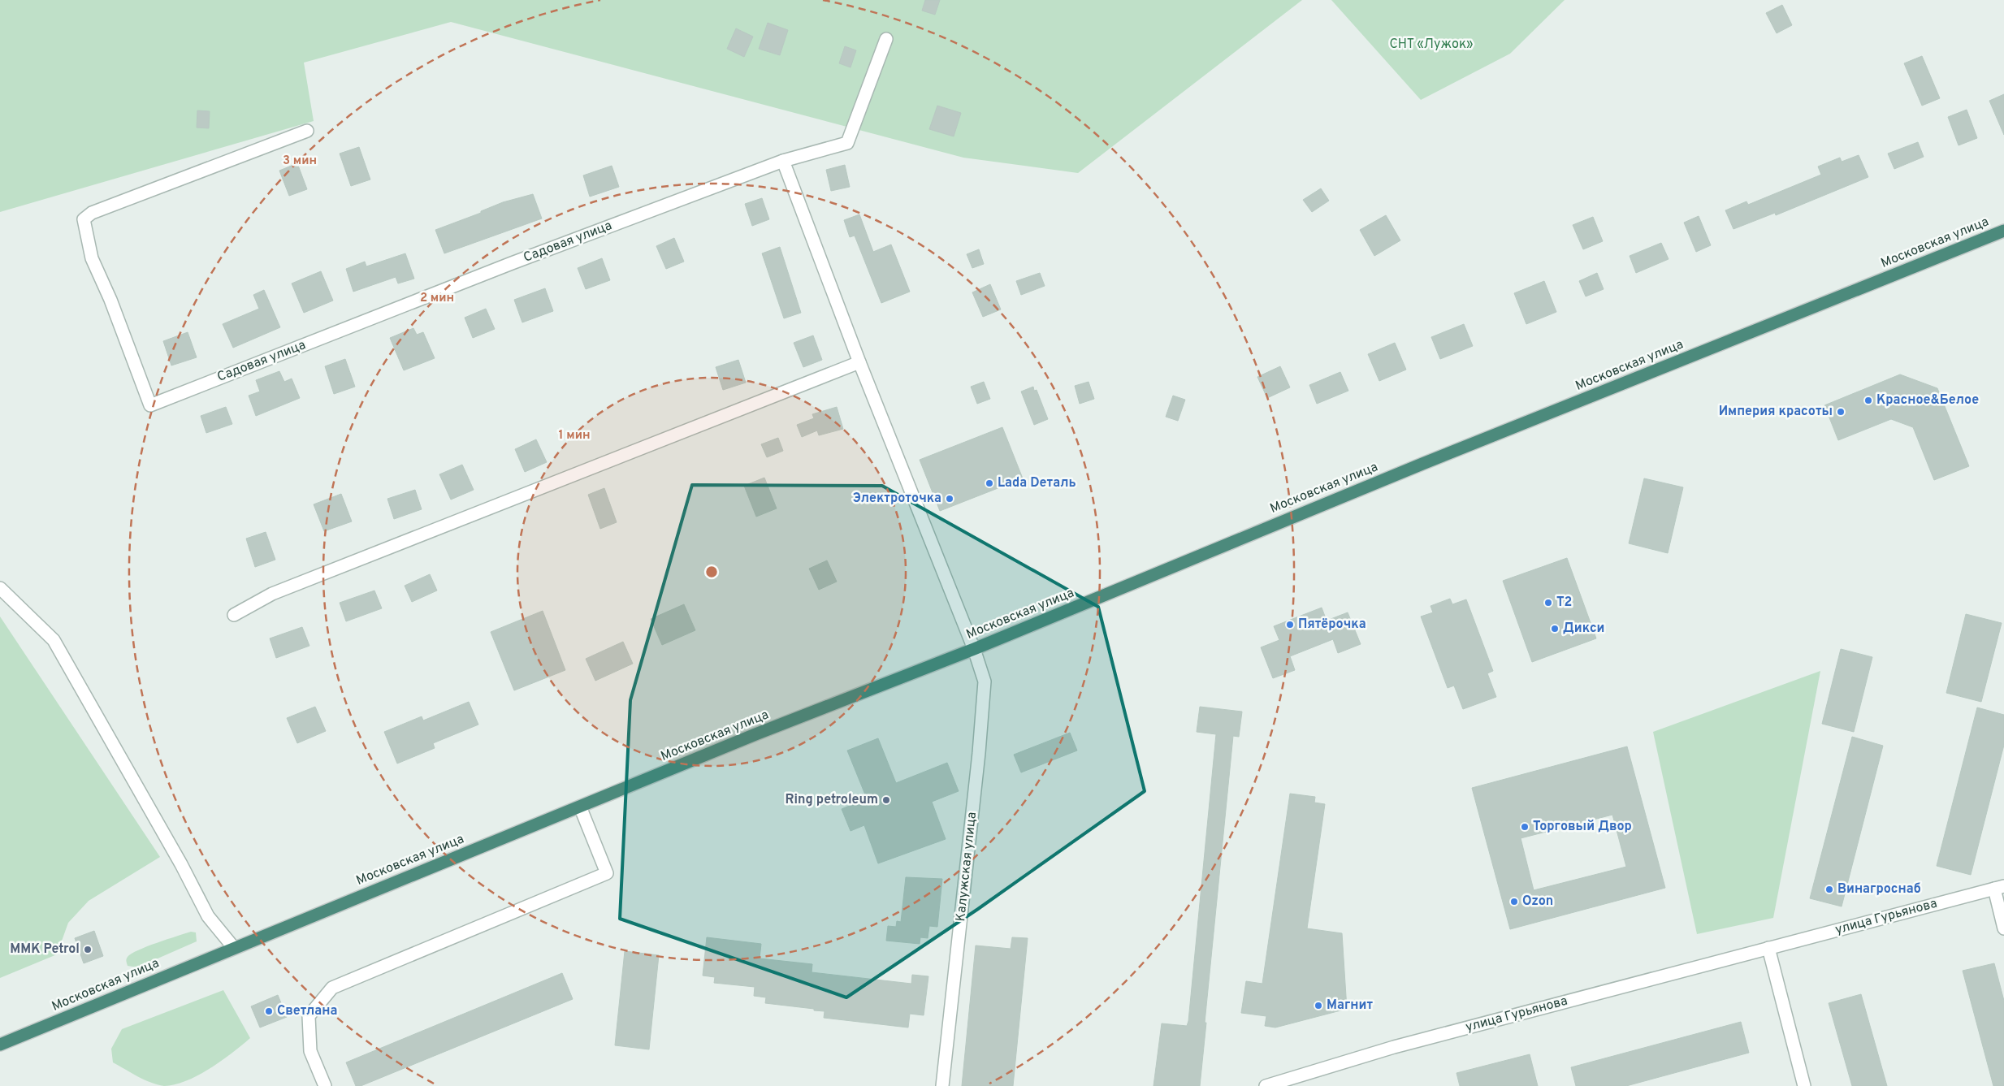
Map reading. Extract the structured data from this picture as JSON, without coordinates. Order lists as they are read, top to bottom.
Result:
{
  "streets": {
    "highway": ["Московская улица"],
    "street": ["Садовая улица", "Калужская улица", "улица Гурьянова"]
  },
  "crossings": [
    ["Садовая улица", "Калужская улица"],
    ["Московская улица", "Калужская улица"]
  ],
  "parks": ["СНТ «Лужок»"],
  "places": [
    "Красное&Белое",
    "Империя красоты",
    "Lada Dеталь",
    "Электроточка",
    "T2",
    "Пятёрочка",
    "Дикси",
    "Ring petroleum",
    "Торговый Двор",
    "Винагроснаб",
    "Ozon",
    "MMK Petrol",
    "Магнит",
    "Светлана"
  ],
  "rings": ["3 мин", "2 мин", "1 мин"]
}
